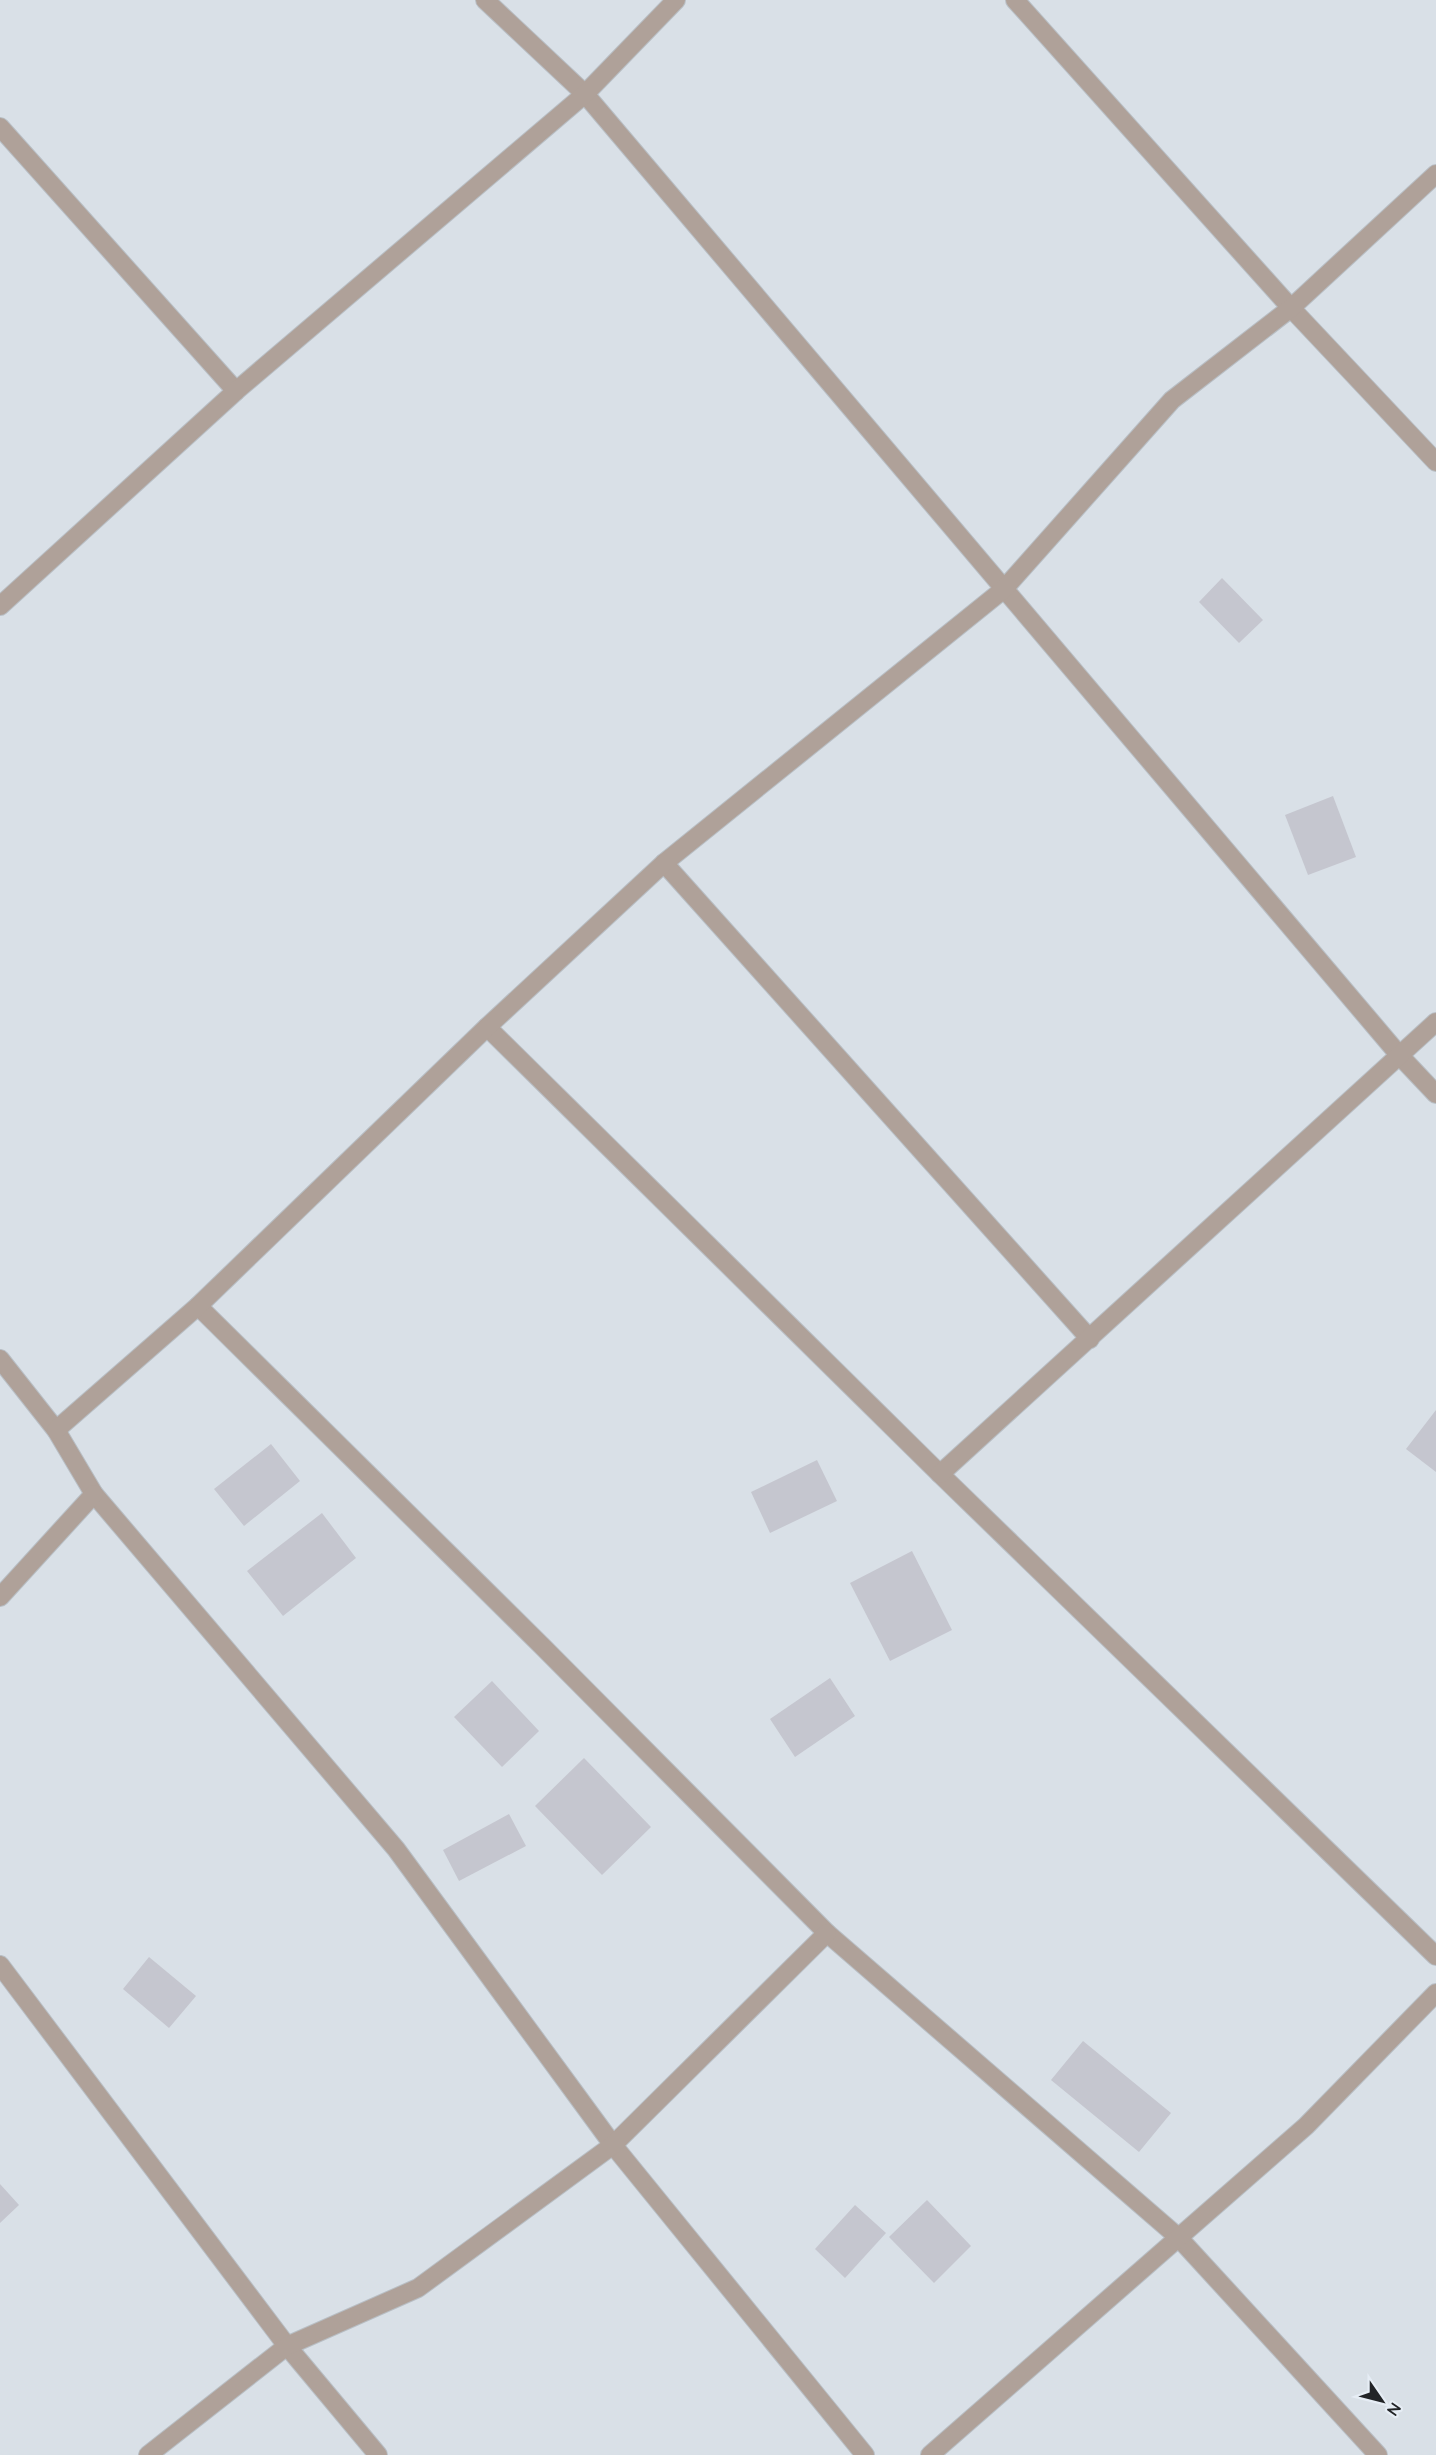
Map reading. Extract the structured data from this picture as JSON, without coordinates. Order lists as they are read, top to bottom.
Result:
{
  "north": "bottom right"
}
